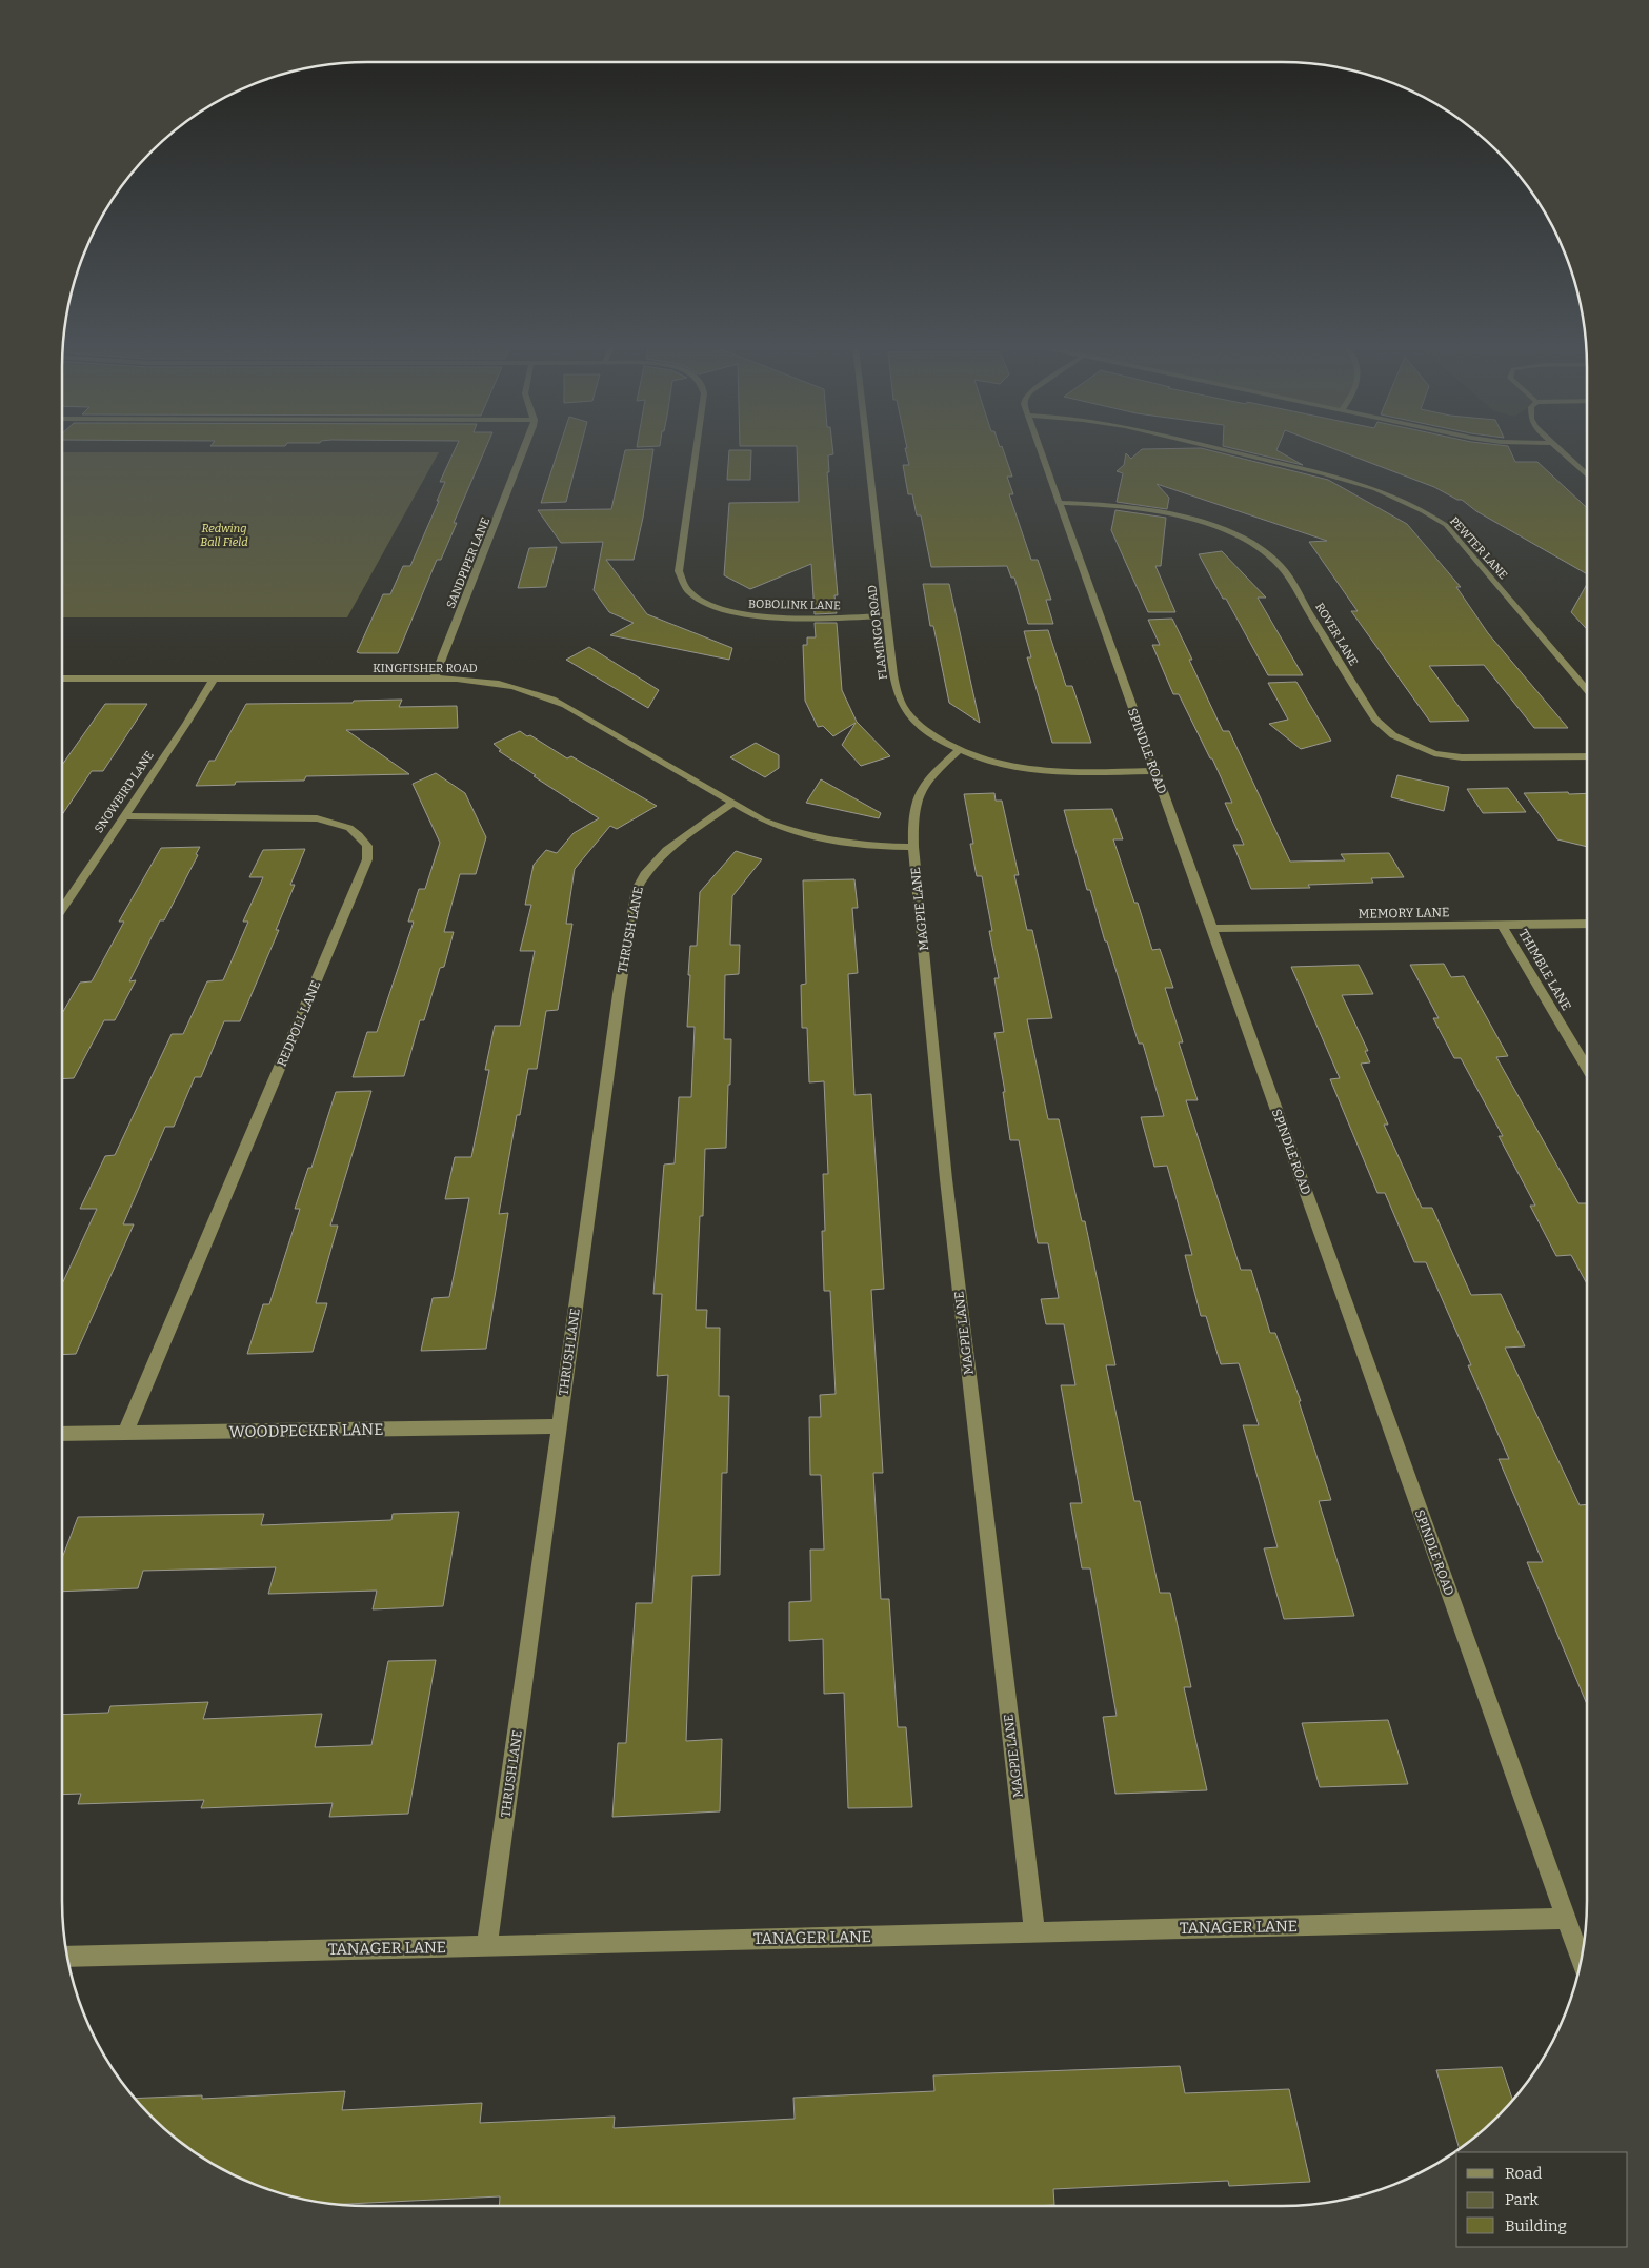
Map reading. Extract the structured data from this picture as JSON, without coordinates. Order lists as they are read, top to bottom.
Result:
{
  "streets": {
    "street": [
      "PEWTER LANE",
      "SANDPIPER LANE",
      "BOBOLINK LANE",
      "FLAMINGO ROAD",
      "ROVER LANE",
      "KINGFISHER ROAD",
      "SPINDLE ROAD",
      "SNOWBIRD LANE",
      "MAGPIE LANE",
      "MEMORY LANE",
      "THRUSH LANE",
      "THIMBLE LANE",
      "REDPOLL LANE",
      "WOODPECKER LANE",
      "TANAGER LANE"
    ]
  },
  "crossings": [
    ["SANDPIPER LANE", "KINGFISHER ROAD"],
    ["BOBOLINK LANE", "FLAMINGO ROAD"],
    ["FLAMINGO ROAD", "SPINDLE ROAD"],
    ["FLAMINGO ROAD", "MAGPIE LANE"],
    ["ROVER LANE", "SPINDLE ROAD"],
    ["KINGFISHER ROAD", "SNOWBIRD LANE"],
    ["KINGFISHER ROAD", "MAGPIE LANE"],
    ["KINGFISHER ROAD", "THRUSH LANE"],
    ["SPINDLE ROAD", "MEMORY LANE"],
    ["SPINDLE ROAD", "TANAGER LANE"],
    ["SNOWBIRD LANE", "REDPOLL LANE"],
    ["MAGPIE LANE", "TANAGER LANE"],
    ["MEMORY LANE", "THIMBLE LANE"],
    ["THRUSH LANE", "WOODPECKER LANE"],
    ["THRUSH LANE", "TANAGER LANE"],
    ["REDPOLL LANE", "WOODPECKER LANE"]
  ],
  "parks": ["Redwing Ball Field"],
  "legend": ["Road", "Park", "Building"]
}
